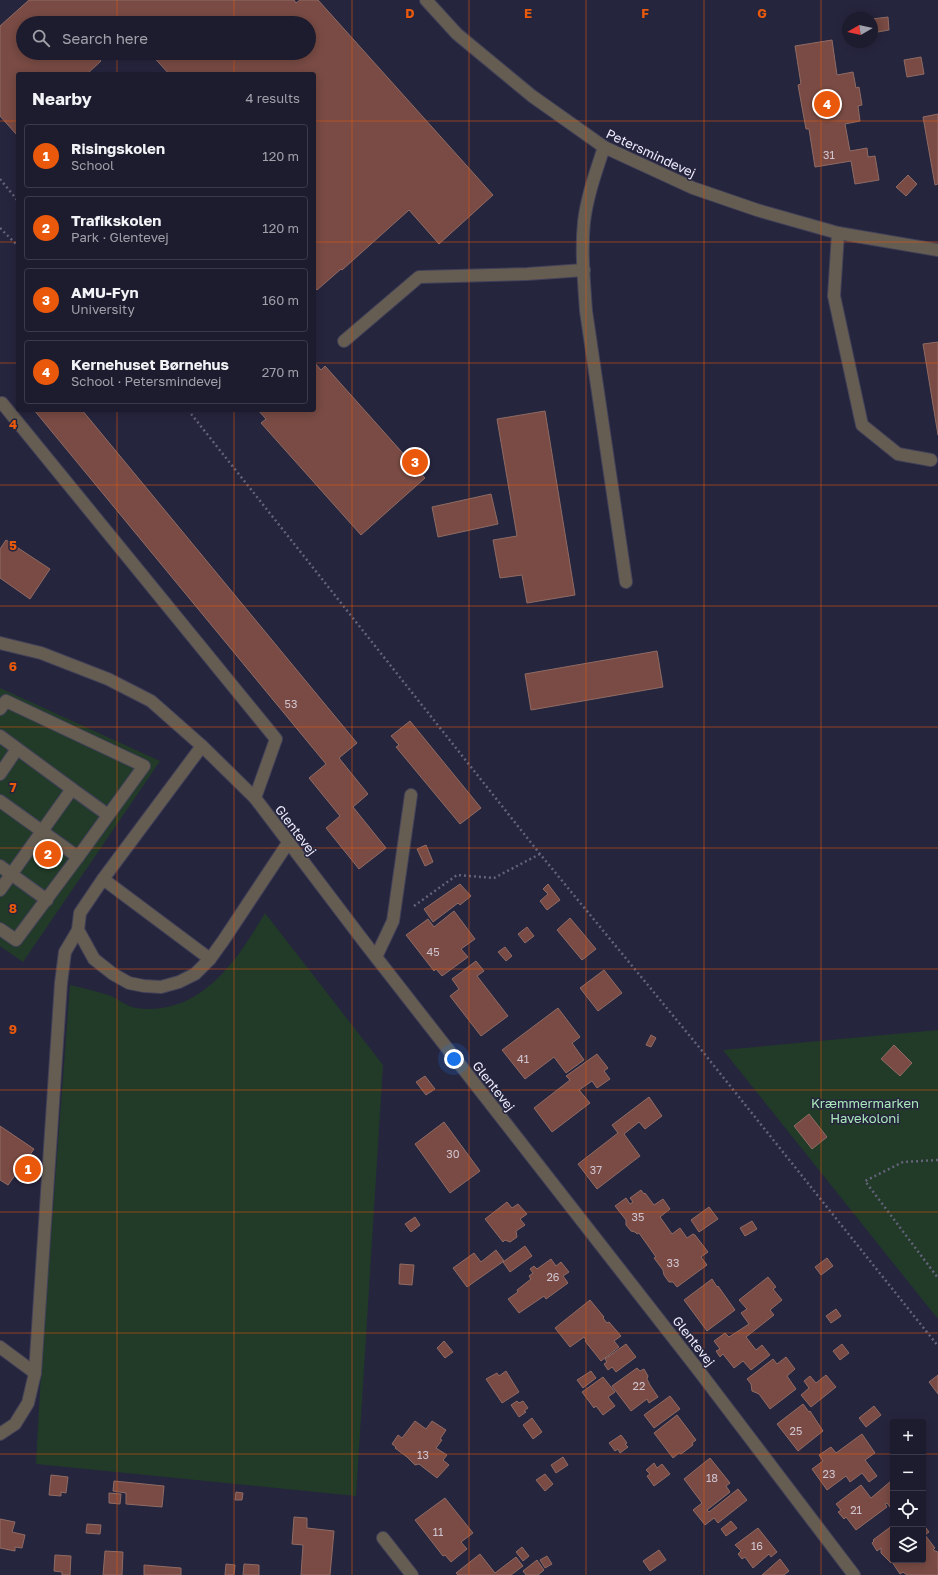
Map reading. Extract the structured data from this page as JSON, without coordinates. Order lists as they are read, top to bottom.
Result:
{
  "streets": {
    "street": ["Petersmindevej", "Glentevej"]
  },
  "parks": ["Kræmmermarken Havekoloni"],
  "house_numbers": [
    "31",
    "53",
    "45",
    "41",
    "30",
    "37",
    "35",
    "33",
    "26",
    "22",
    "25",
    "13",
    "23",
    "18",
    "21",
    "11",
    "16"
  ],
  "north": "left",
  "page": {
    "search": "Search here",
    "heading": ["Nearby", "4 results"],
    "pins": [
      "4",
      "3",
      "2",
      "1"
    ],
    "list": [
      {
        "mark": "1",
        "name": "Risingskolen",
        "note": "School",
        "value": "120 m"
      },
      {
        "mark": "2",
        "name": "Trafikskolen",
        "note": "Park · Glentevej",
        "value": "120 m"
      },
      {
        "mark": "3",
        "name": "AMU-Fyn",
        "note": "University",
        "value": "160 m"
      },
      {
        "mark": "4",
        "name": "Kernehuset Børnehus",
        "note": "School · Petersmindevej",
        "value": "270 m"
      }
    ],
    "map_buttons": ["+", "−"]
  },
  "grid": {
    "columns": [
      "D",
      "E",
      "F",
      "G"
    ],
    "rows": [
      "4",
      "5",
      "6",
      "7",
      "8",
      "9"
    ]
  }
}
